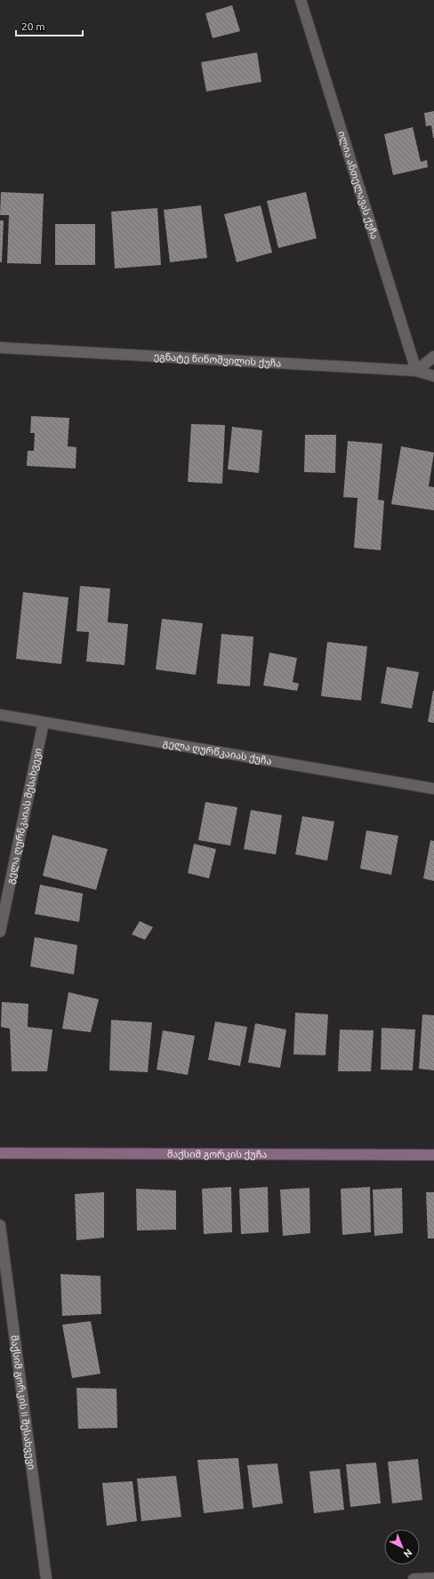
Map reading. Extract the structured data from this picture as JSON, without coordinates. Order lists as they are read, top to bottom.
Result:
{
  "streets": {
    "street": [
      "ილია ანთელავას ქუჩა",
      "ეგნატე ნინოშვილის ქუჩა",
      "გელა ღურწკაიას ქუჩა",
      "გელა ღურწკაიას შესახვევი",
      "მაქსიმ გორკის ქუჩა",
      "მაქსიმ გორკის II შესახვევი"
    ]
  },
  "crossings": [
    ["ილია ანთელავას ქუჩა", "ეგნატე ნინოშვილის ქუჩა"],
    ["გელა ღურწკაიას ქუჩა", "გელა ღურწკაიას შესახვევი"]
  ],
  "scale_bar": "20 m",
  "north": "bottom right"
}
